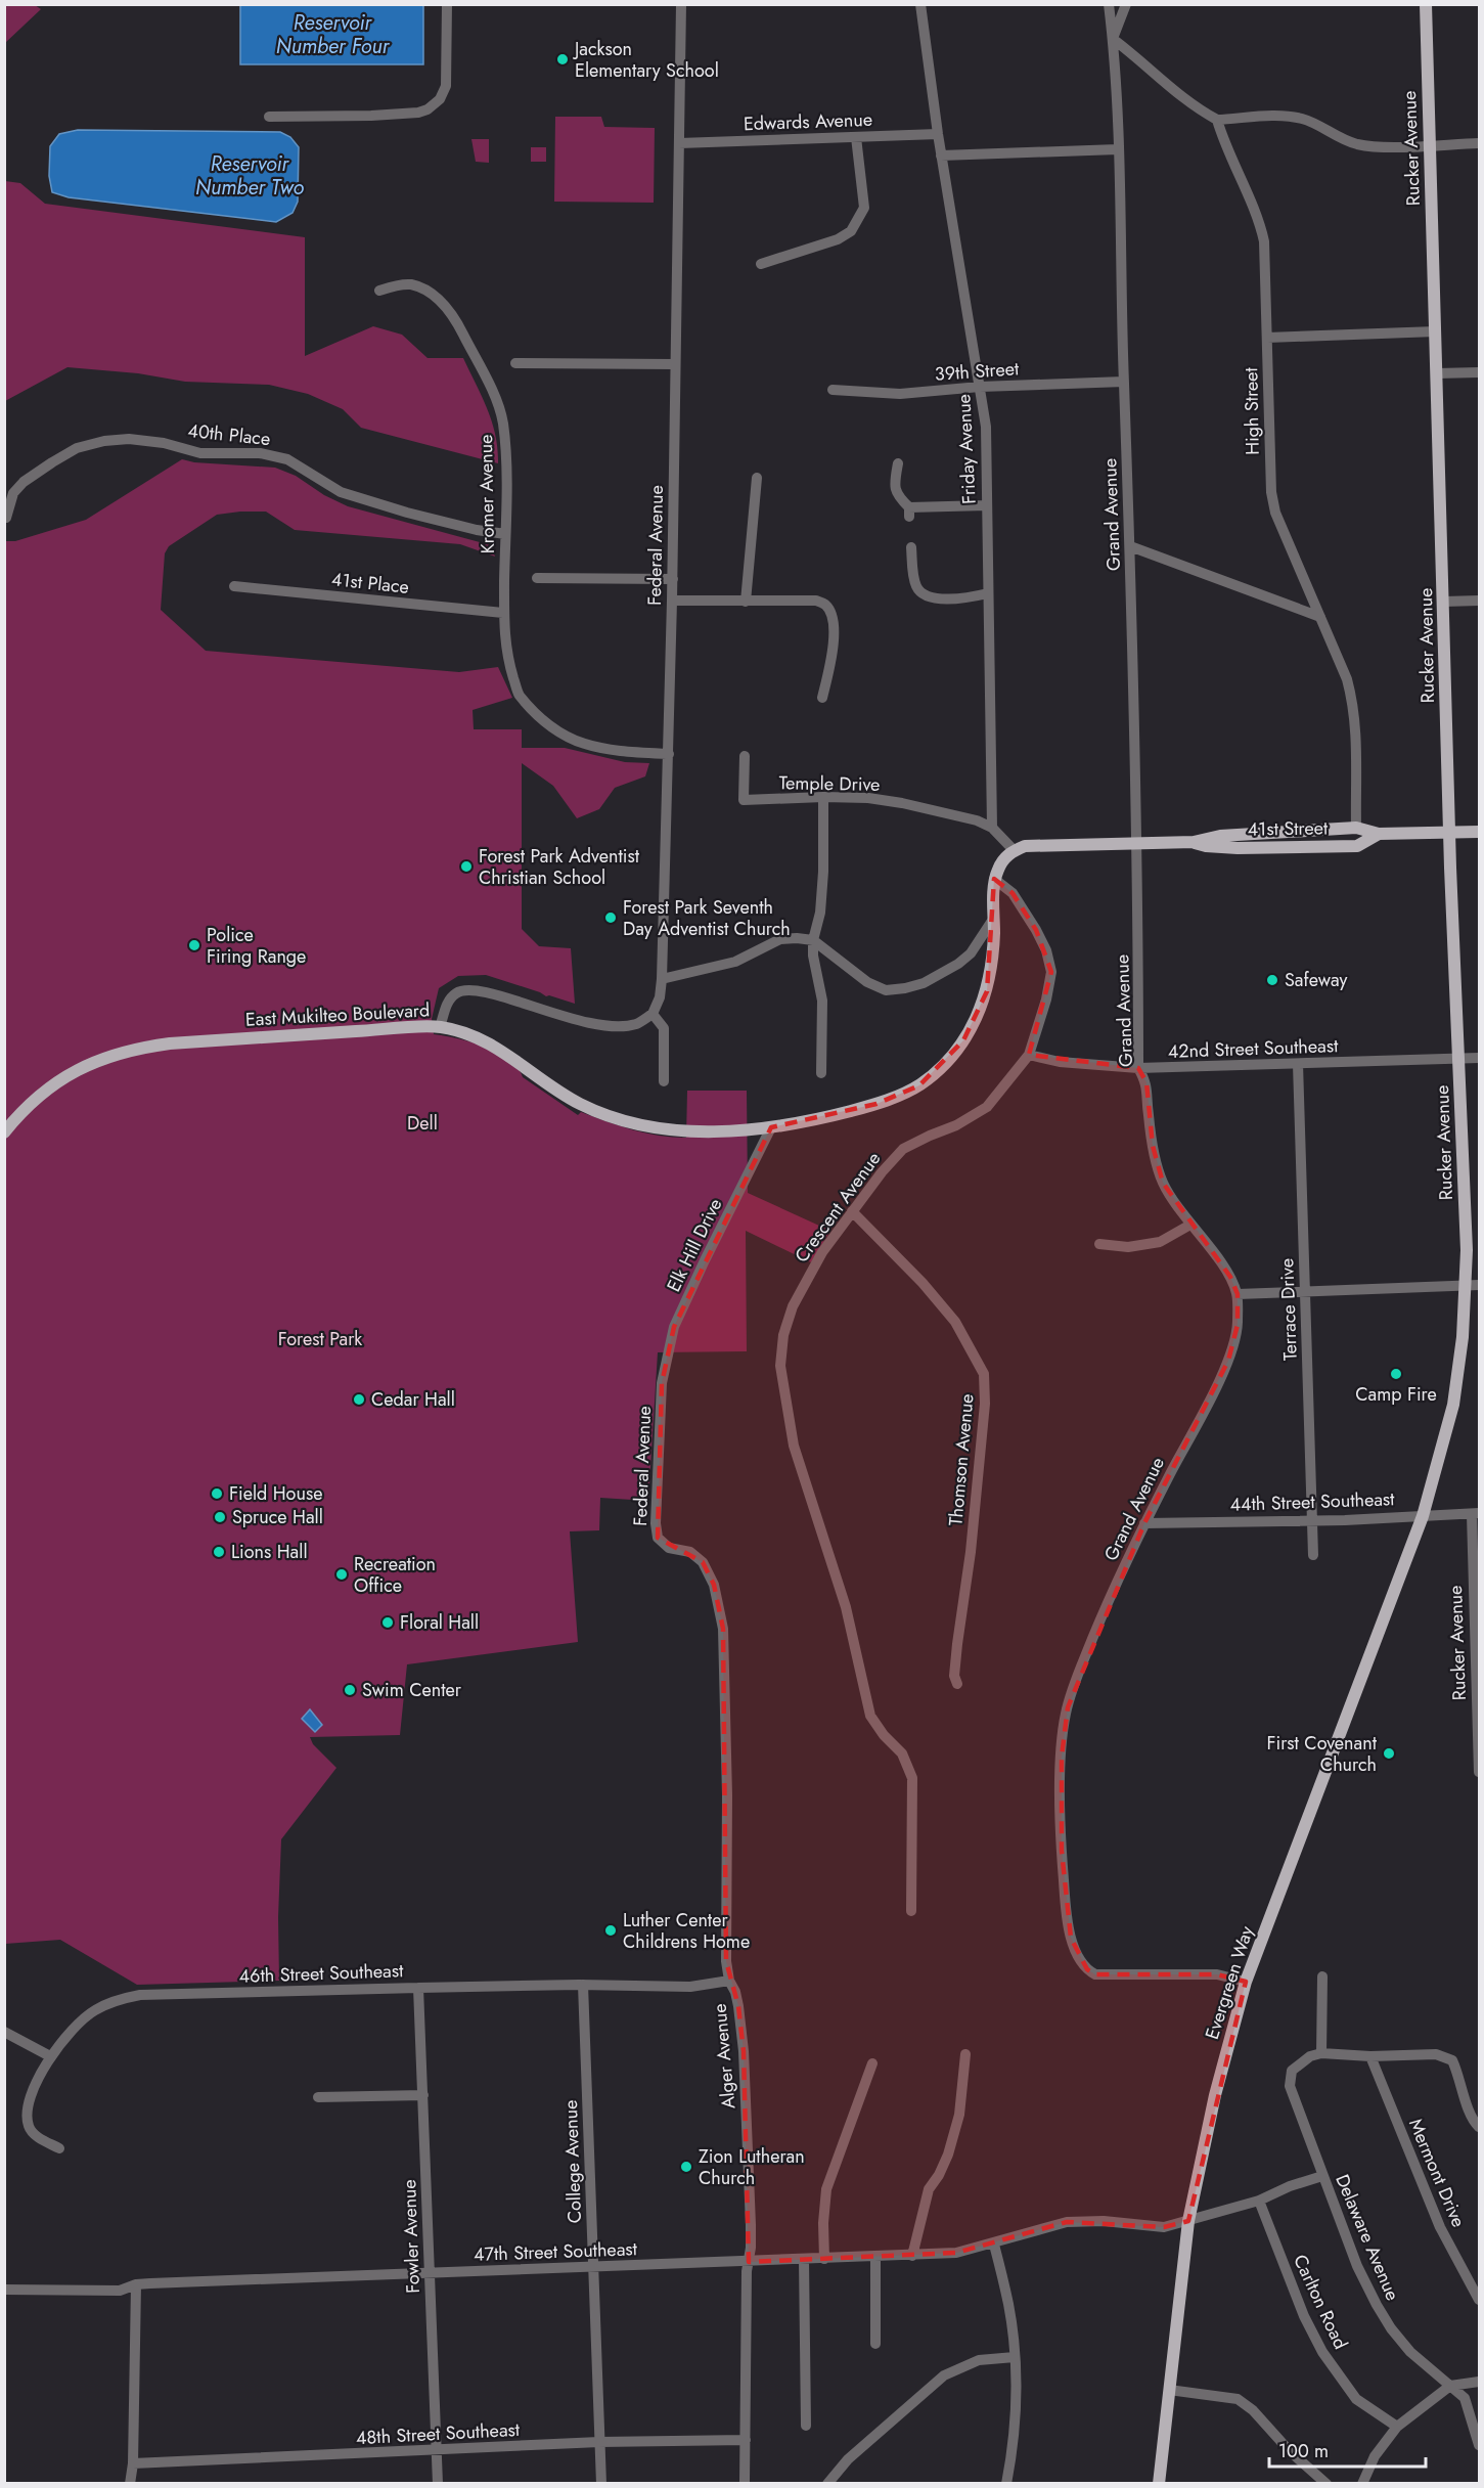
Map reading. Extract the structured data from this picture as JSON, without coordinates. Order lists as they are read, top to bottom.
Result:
{
  "streets": {
    "main road": [
      "Rucker Avenue",
      "41st Street",
      "East Mukilteo Boulevard",
      "Evergreen Way"
    ],
    "street": [
      "Edwards Avenue",
      "39th Street",
      "High Street",
      "40th Place",
      "Friday Avenue",
      "Kromer Avenue",
      "Grand Avenue",
      "Federal Avenue",
      "41st Place",
      "Temple Drive",
      "42nd Street Southeast",
      "Crescent Avenue",
      "Elk Hill Drive",
      "Terrace Drive",
      "Thomson Avenue",
      "44th Street Southeast",
      "46th Street Southeast",
      "Alger Avenue",
      "College Avenue",
      "Mermont Drive",
      "Fowler Avenue",
      "Delaware Avenue",
      "47th Street Southeast",
      "Carlton Road",
      "48th Street Southeast"
    ]
  },
  "crossings": [
    ["Edwards Avenue", "Friday Avenue"],
    ["Edwards Avenue", "Federal Avenue"],
    ["Rucker Avenue", "41st Street"],
    ["Rucker Avenue", "42nd Street Southeast"],
    ["Rucker Avenue", "44th Street Southeast"],
    ["Rucker Avenue", "Evergreen Way"],
    ["39th Street", "Friday Avenue"],
    ["39th Street", "Grand Avenue"],
    ["High Street", "41st Street"],
    ["40th Place", "Kromer Avenue"],
    ["Friday Avenue", "Temple Drive"],
    ["Kromer Avenue", "Federal Avenue"],
    ["Kromer Avenue", "41st Place"],
    ["Grand Avenue", "41st Street"],
    ["Grand Avenue", "42nd Street Southeast"],
    ["Grand Avenue", "44th Street Southeast"],
    ["Grand Avenue", "Evergreen Way"],
    ["Federal Avenue", "Elk Hill Drive"],
    ["Federal Avenue", "Alger Avenue"],
    ["East Mukilteo Boulevard", "Crescent Avenue"],
    ["East Mukilteo Boulevard", "Elk Hill Drive"],
    ["42nd Street Southeast", "Crescent Avenue"],
    ["42nd Street Southeast", "Terrace Drive"],
    ["Crescent Avenue", "Thomson Avenue"],
    ["Terrace Drive", "44th Street Southeast"],
    ["44th Street Southeast", "Evergreen Way"],
    ["46th Street Southeast", "Alger Avenue"],
    ["46th Street Southeast", "College Avenue"],
    ["46th Street Southeast", "Fowler Avenue"],
    ["Evergreen Way", "47th Street Southeast"],
    ["Alger Avenue", "47th Street Southeast"],
    ["Alger Avenue", "48th Street Southeast"],
    ["College Avenue", "47th Street Southeast"],
    ["College Avenue", "48th Street Southeast"],
    ["Fowler Avenue", "47th Street Southeast"],
    ["Fowler Avenue", "48th Street Southeast"],
    ["Delaware Avenue", "47th Street Southeast"],
    ["47th Street Southeast", "Carlton Road"]
  ],
  "water": ["Reservoir Number Four", "Reservoir Number Two"],
  "parks": ["Dell", "Forest Park"],
  "places": [
    "Jackson Elementary School",
    "Forest Park Adventist Christian School",
    "Forest Park Seventh Day Adventist Church",
    "Police Firing Range",
    "Safeway",
    "Camp Fire",
    "Cedar Hall",
    "Field House",
    "Spruce Hall",
    "Lions Hall",
    "Recreation Office",
    "Floral Hall",
    "Swim Center",
    "First Covenant Church",
    "Luther Center Childrens Home",
    "Zion Lutheran Church"
  ],
  "scale_bar": "100 m"
}
